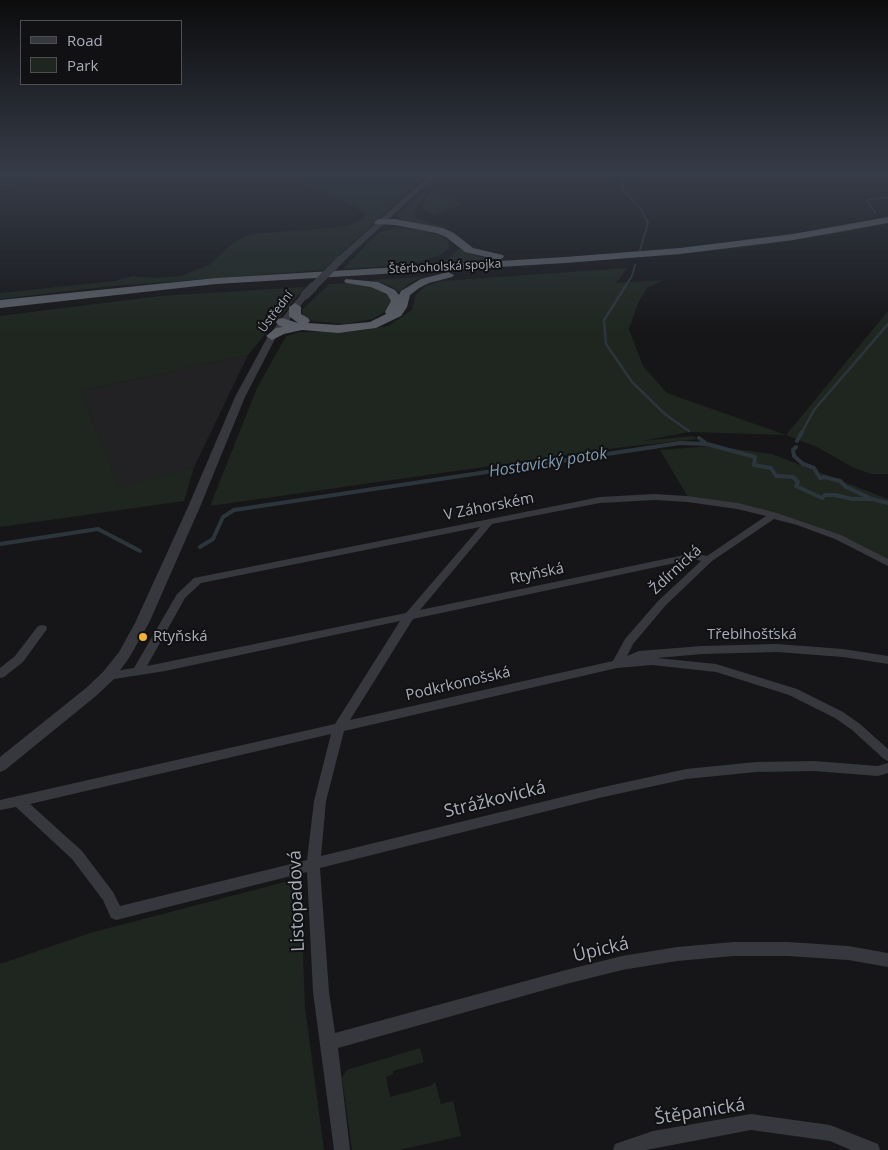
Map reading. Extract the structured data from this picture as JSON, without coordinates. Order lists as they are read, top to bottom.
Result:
{
  "streets": {
    "highway": ["Štěrboholská spojka"],
    "street": [
      "Ústřední",
      "V Záhorském",
      "Ždírnická",
      "Rtyňská",
      "Třebihošťská",
      "Podkrkonošská",
      "Strážkovická",
      "Listopadová",
      "Úpická",
      "Štěpanická"
    ]
  },
  "crossings": [
    ["Ústřední", "Rtyňská"],
    ["V Záhorském", "Ždírnická"],
    ["V Záhorském", "Rtyňská"],
    ["V Záhorském", "Listopadová"],
    ["Ždírnická", "Rtyňská"],
    ["Ždírnická", "Třebihošťská"],
    ["Ždírnická", "Podkrkonošská"],
    ["Rtyňská", "Listopadová"],
    ["Třebihošťská", "Podkrkonošská"],
    ["Podkrkonošská", "Strážkovická"],
    ["Podkrkonošská", "Listopadová"],
    ["Strážkovická", "Listopadová"],
    ["Listopadová", "Úpická"]
  ],
  "water": ["Hostavický potok"],
  "places": ["Rtyňská"],
  "legend": ["Road", "Park"]
}
